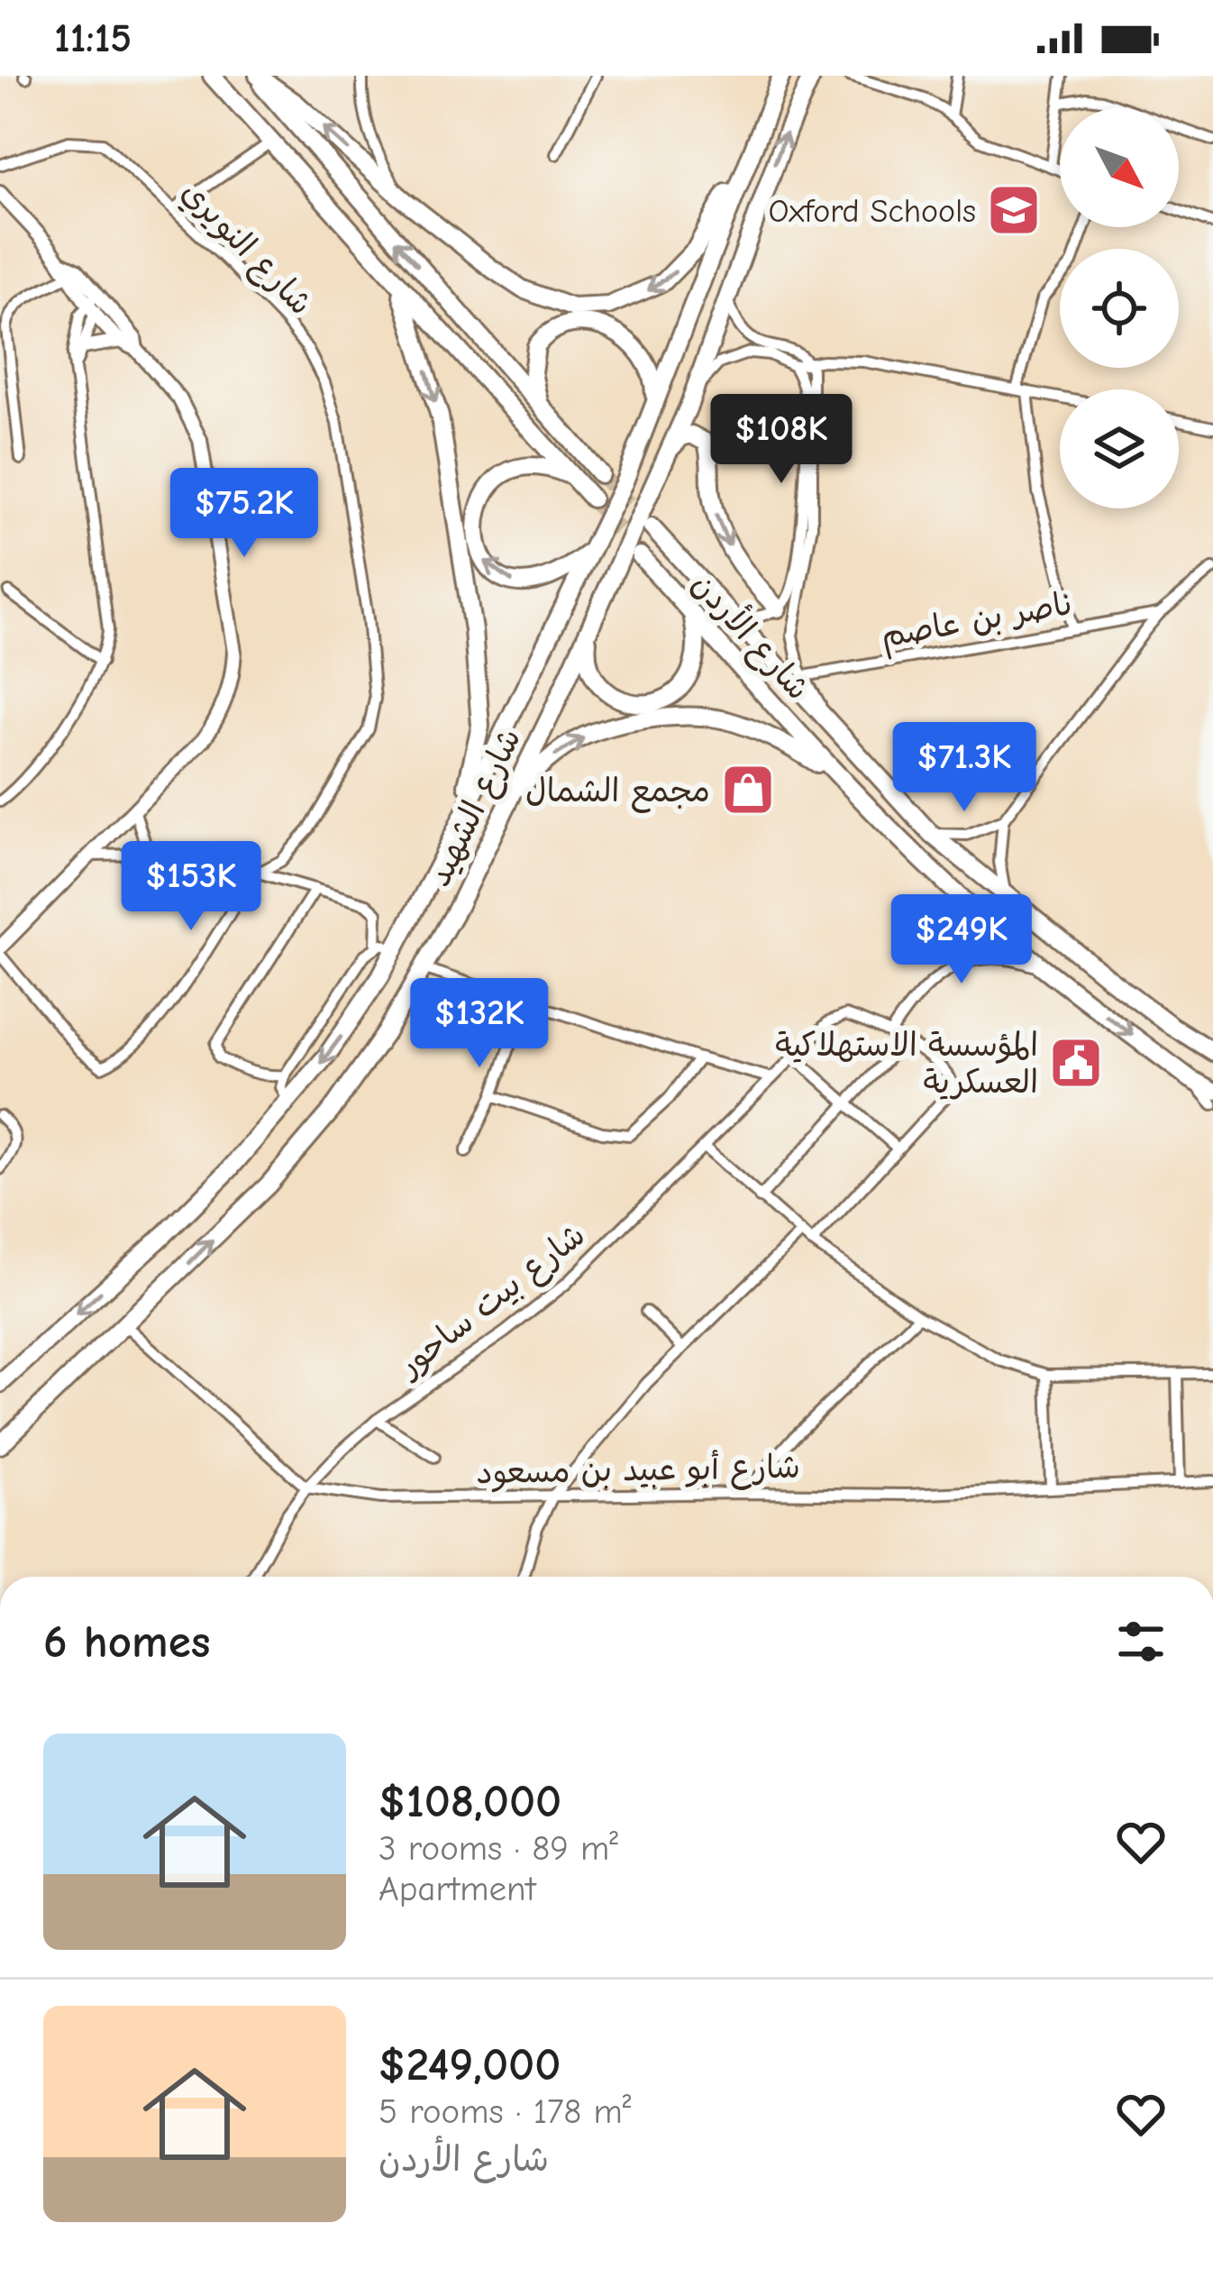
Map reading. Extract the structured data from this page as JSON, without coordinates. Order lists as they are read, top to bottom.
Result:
{
  "streets": {
    "highway": ["شارع الأردن", "شارع الشهيد"],
    "street": [
      "شارع النويري",
      "ناصر بن عاصم",
      "شارع بيت ساحور",
      "شارع أبو عبيد بن مسعود"
    ]
  },
  "crossings": [
    ["شارع بيت ساحور", "شارع أبو عبيد بن مسعود"]
  ],
  "places": {
    "school or university": ["Oxford Schools"],
    "shop": ["مجمع الشمال"],
    "public building": ["المؤسسة الاستهلاكية العسكرية"]
  },
  "north": "bottom right",
  "page": {
    "status": "11:15",
    "price": [
      "$108K",
      "$75.2K",
      "$71.3K",
      "$153K",
      "$249K",
      "$132K"
    ],
    "heading": "6 homes",
    "list": [
      {
        "name": "$108,000",
        "note": "3 rooms · 89 m² · Apartment"
      },
      {
        "name": "$249,000",
        "note": "5 rooms · 178 m² · شارع الأردن"
      }
    ]
  }
}
